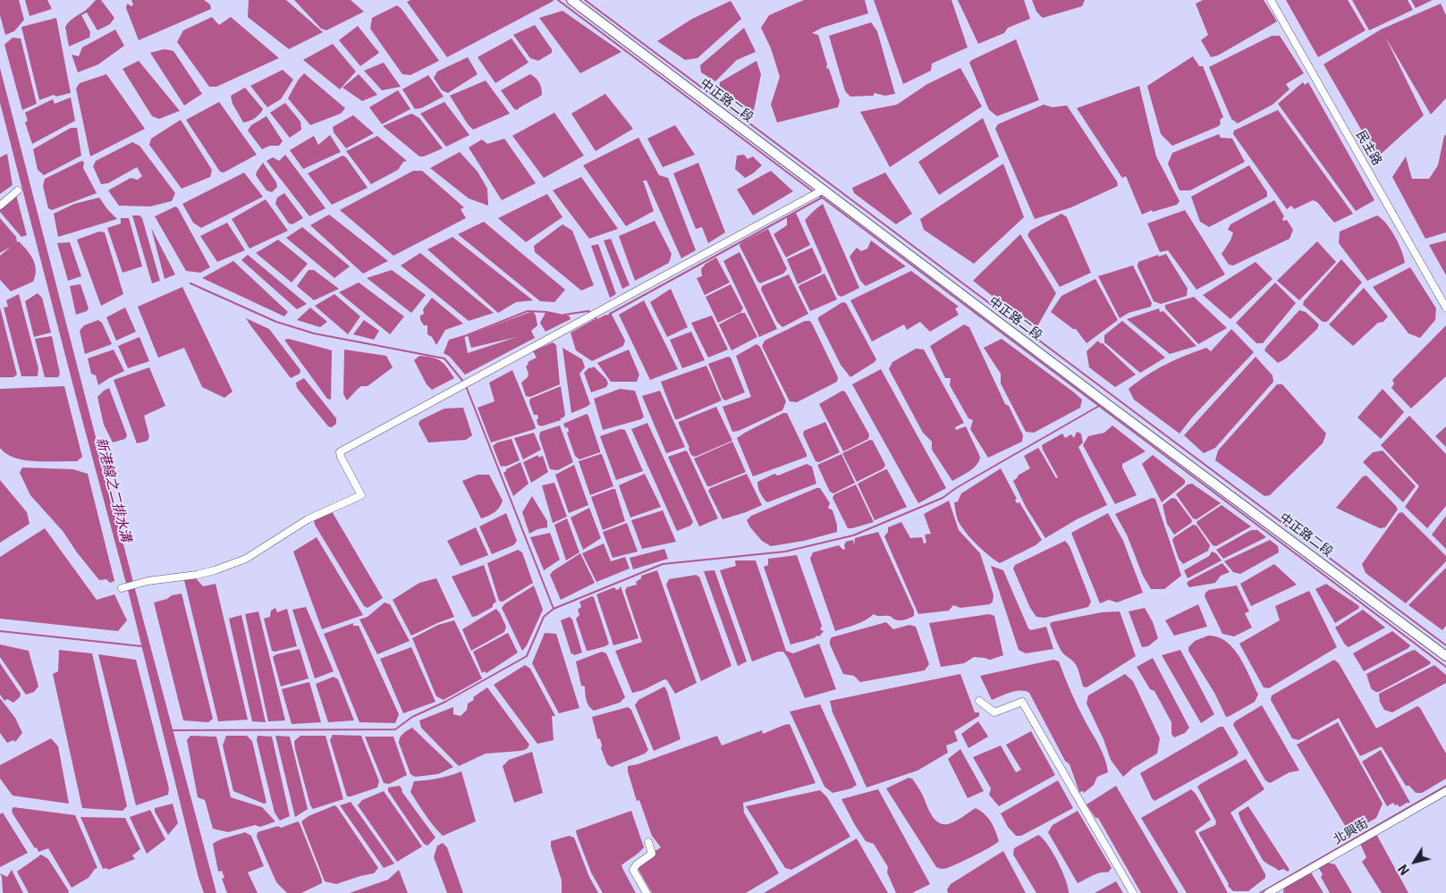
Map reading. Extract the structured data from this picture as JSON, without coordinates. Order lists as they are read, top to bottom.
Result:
{
  "streets": {
    "main road": ["中正路二段"],
    "street": ["民主路", "北興街"]
  },
  "water": ["新港線之二排水溝"],
  "north": "bottom left"
}
